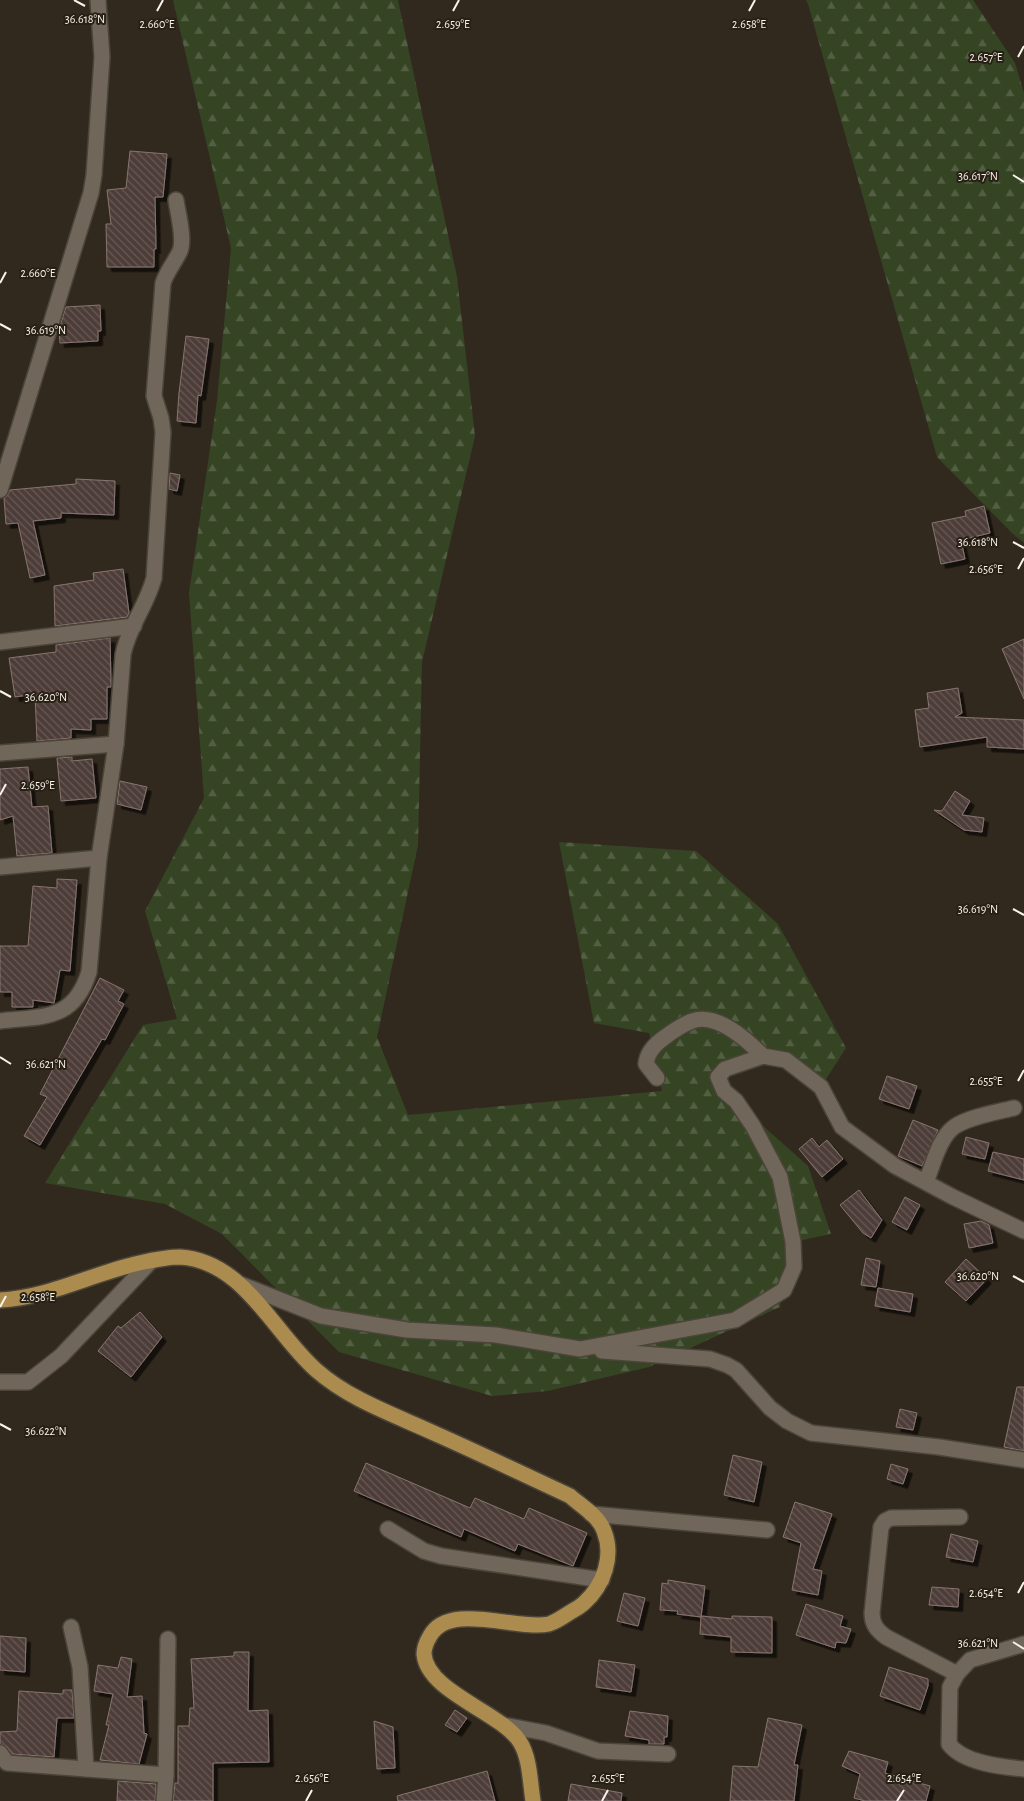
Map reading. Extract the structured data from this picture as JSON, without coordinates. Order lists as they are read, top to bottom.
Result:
{
  "coordinates": [
    "36.618°N",
    "2.660°E",
    "2.659°E",
    "2.658°E",
    "2.657°E",
    "36.617°N",
    "36.619°N",
    "2.656°E",
    "36.620°N",
    "36.621°N",
    "2.655°E",
    "36.622°N",
    "2.654°E"
  ]
}
